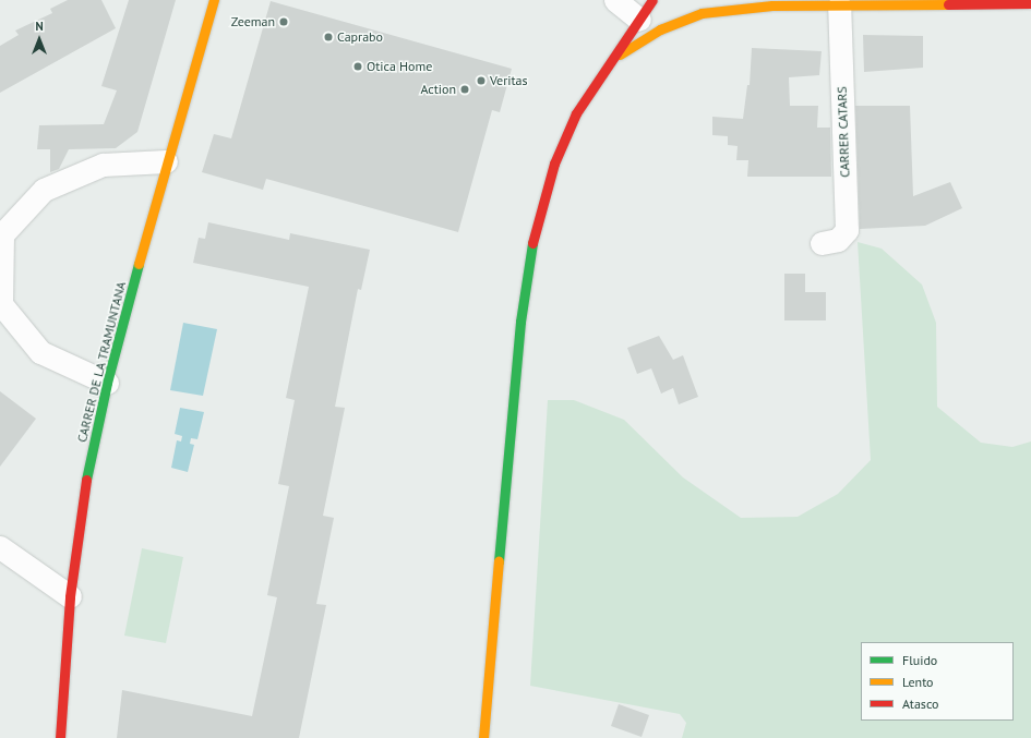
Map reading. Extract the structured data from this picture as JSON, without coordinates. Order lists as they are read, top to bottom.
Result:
{
  "streets": {
    "main road": ["CARRER DE LA TRAMUNTANA"],
    "street": ["CARRER CATARS"]
  },
  "places": [
    "Zeeman",
    "Caprabo",
    "Otica Home",
    "Veritas",
    "Action"
  ],
  "legend": ["Fluido", "Lento", "Atasco"],
  "north": "top"
}
